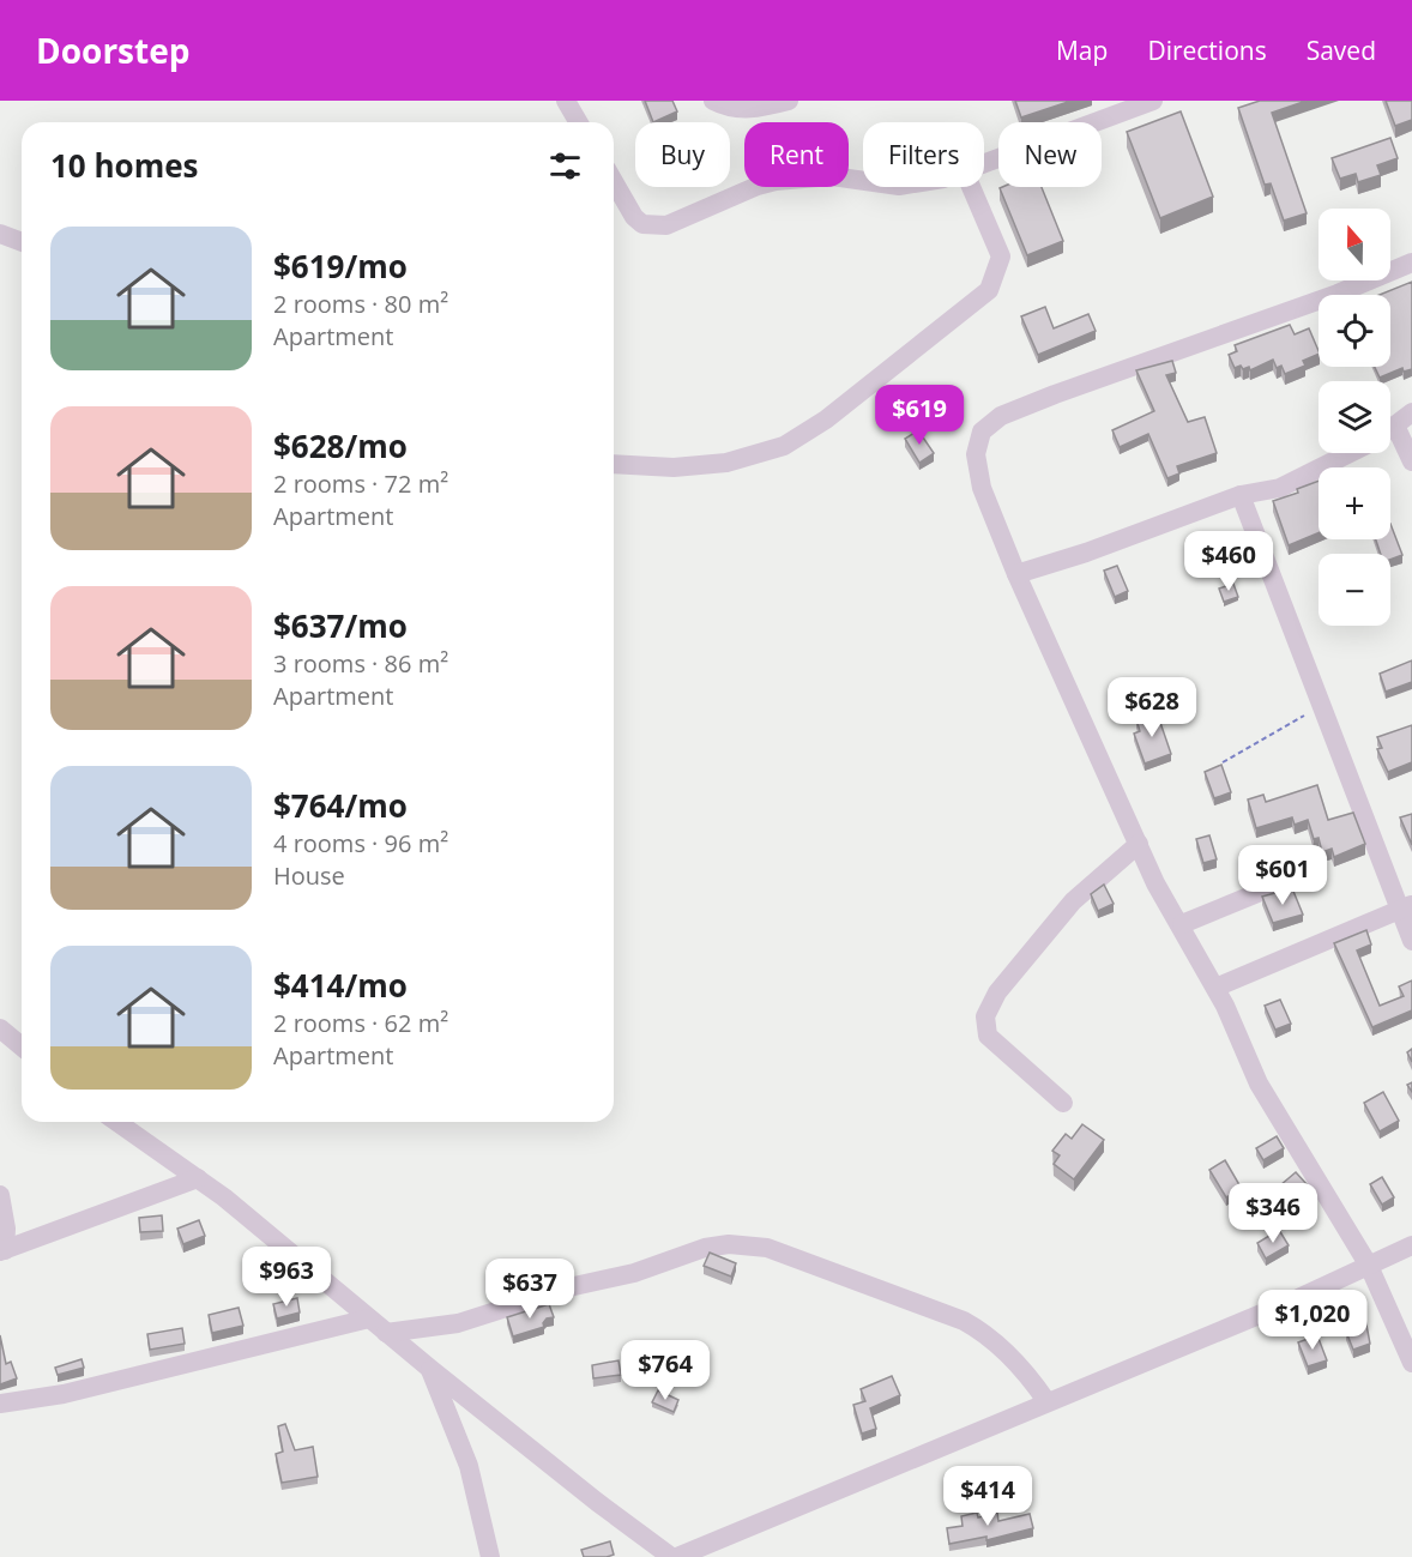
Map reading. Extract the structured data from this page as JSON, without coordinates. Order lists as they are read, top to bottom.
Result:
{
  "north": "top",
  "page": {
    "header": "Doorstep",
    "nav": ["Map", "Directions", "Saved"],
    "chip": [
      "Buy",
      "Rent",
      "Filters",
      "New"
    ],
    "heading": "10 homes",
    "map_buttons": ["+", "−"],
    "list": [
      {
        "name": "$619/mo",
        "note": "2 rooms · 80 m² · Apartment"
      },
      {
        "name": "$628/mo",
        "note": "2 rooms · 72 m² · Apartment"
      },
      {
        "name": "$637/mo",
        "note": "3 rooms · 86 m² · Apartment"
      },
      {
        "name": "$764/mo",
        "note": "4 rooms · 96 m² · House"
      },
      {
        "name": "$414/mo",
        "note": "2 rooms · 62 m² · Apartment"
      }
    ],
    "price": [
      "$619",
      "$460",
      "$628",
      "$601",
      "$346",
      "$963",
      "$637",
      "$1,020",
      "$764",
      "$414"
    ]
  }
}
